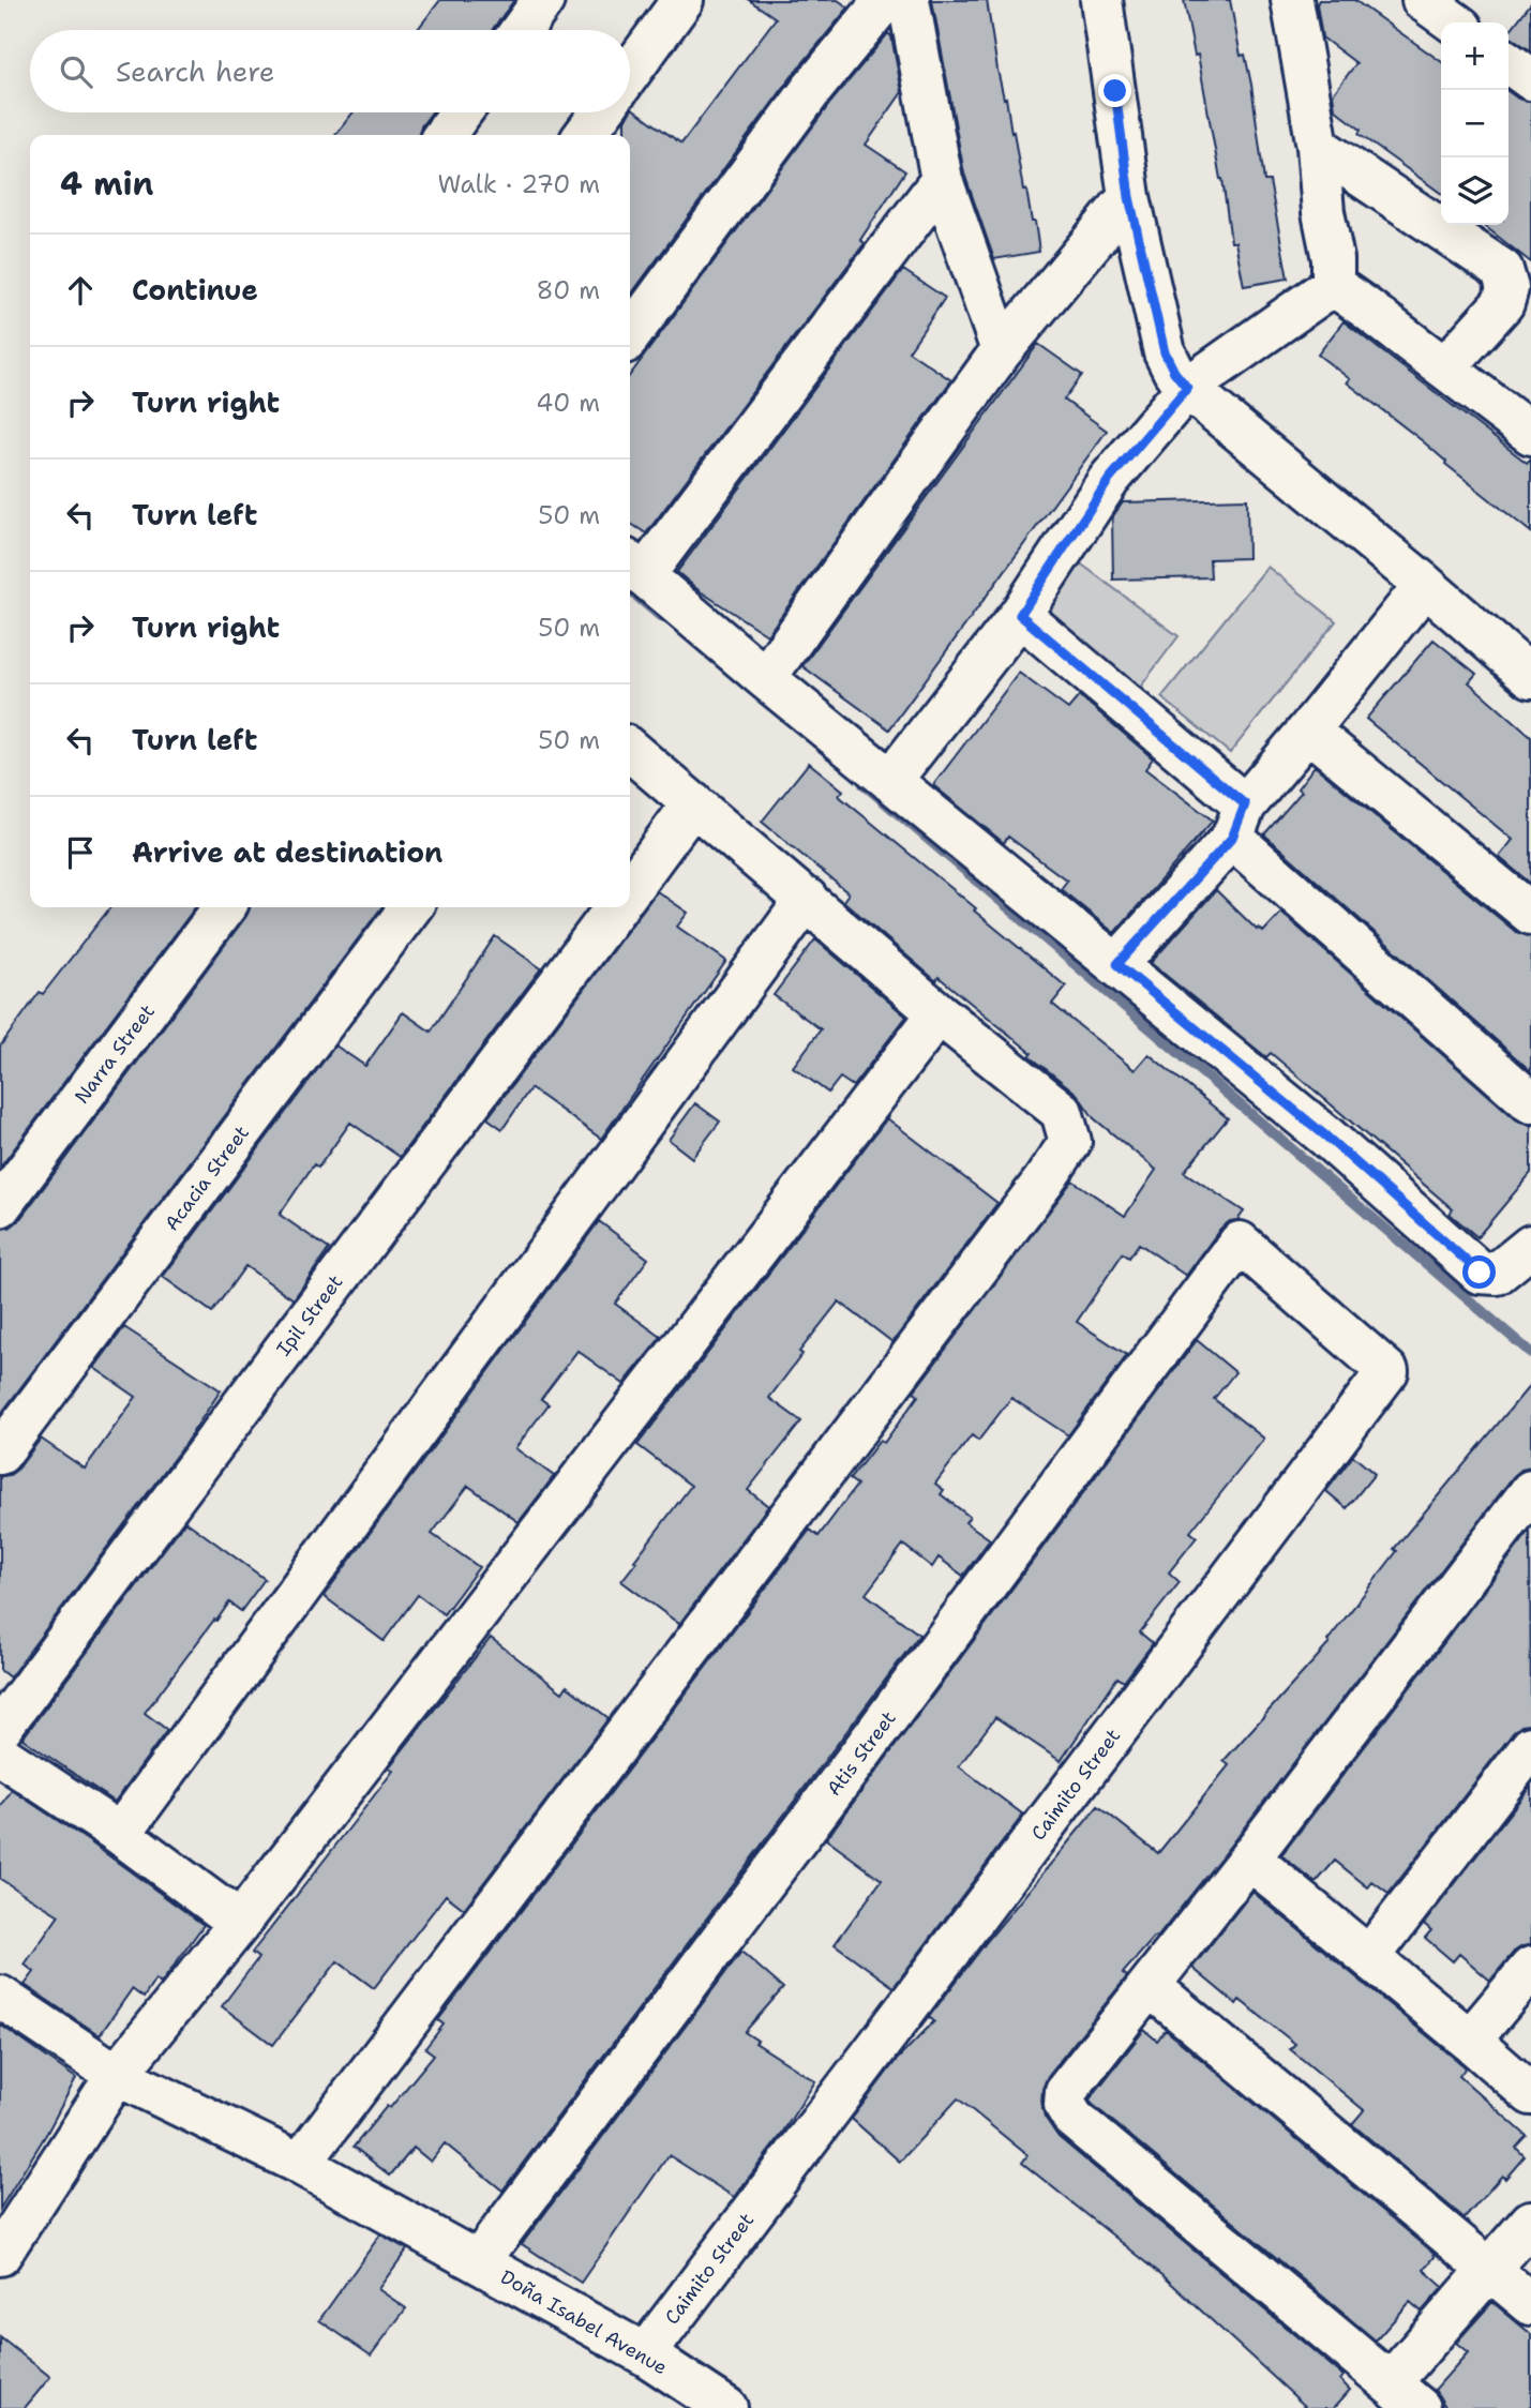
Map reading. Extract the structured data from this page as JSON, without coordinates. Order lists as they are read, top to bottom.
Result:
{
  "streets": {
    "street": [
      "Narra Street",
      "Acacia Street",
      "Ipil Street",
      "Atis Street",
      "Caimito Street",
      "Doña Isabel Avenue"
    ]
  },
  "crossings": [
    ["Atis Street", "Caimito Street"],
    ["Atis Street", "Doña Isabel Avenue"],
    ["Caimito Street", "Doña Isabel Avenue"]
  ],
  "page": {
    "map_buttons": ["+", "−"],
    "search": "Search here",
    "heading": ["4 min", "Walk · 270 m"],
    "list": [
      ["Continue", "80 m"],
      ["Turn right", "40 m"],
      ["Turn left", "50 m"],
      ["Turn right", "50 m"],
      ["Turn left", "50 m"],
      "Arrive at destination"
    ]
  }
}
